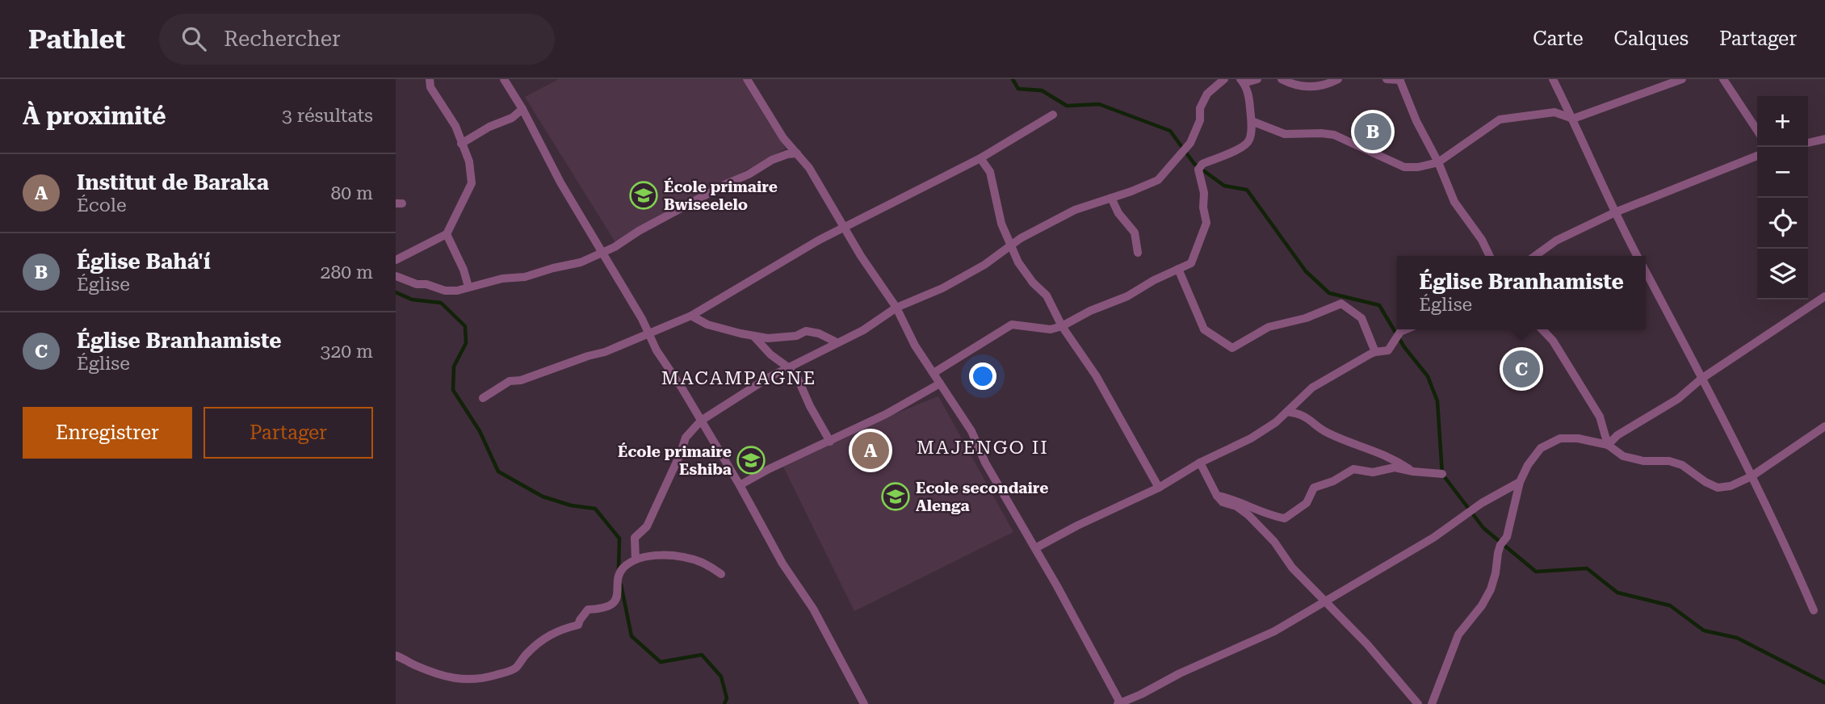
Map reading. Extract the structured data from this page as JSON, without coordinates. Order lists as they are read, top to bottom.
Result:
{
  "districts": ["MACAMPAGNE", "MAJENGO II"],
  "places": {
    "school or university": ["École primaire Bwiseelelo", "École primaire Eshiba", "Ecole secondaire Alenga"]
  },
  "page": {
    "header": "Pathlet",
    "search": "Rechercher",
    "nav": ["Carte", "Calques", "Partager"],
    "heading": ["À proximité", "3 résultats"],
    "map_buttons": ["+", "−"],
    "pins": ["B", "C", "A"],
    "list": [
      {
        "mark": "A",
        "name": "Institut de Baraka",
        "note": "École",
        "value": "80 m"
      },
      {
        "mark": "B",
        "name": "Église Bahá'í",
        "note": "Église",
        "value": "280 m"
      },
      {
        "mark": "C",
        "name": "Église Branhamiste",
        "note": "Église",
        "value": "320 m"
      }
    ],
    "popup": ["Église Branhamiste", "Église"],
    "buttons": ["Enregistrer", "Partager"]
  }
}
